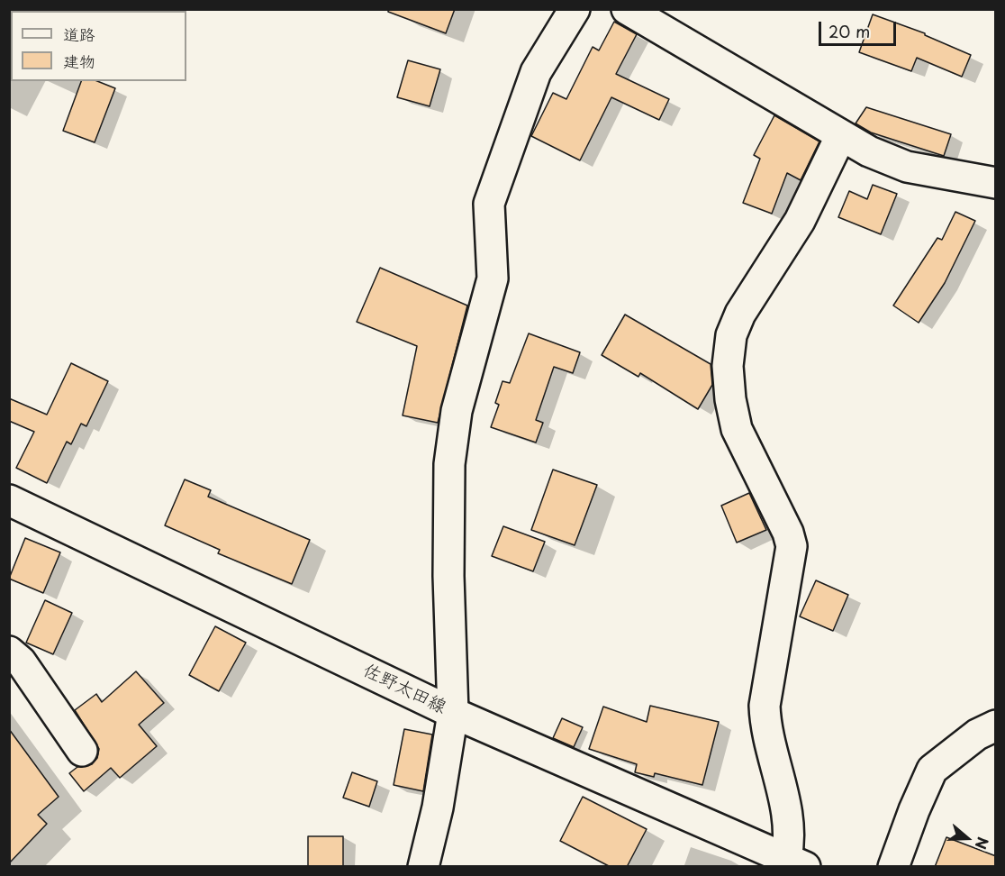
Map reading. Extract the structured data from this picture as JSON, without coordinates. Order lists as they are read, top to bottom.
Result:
{
  "streets": {
    "main road": ["佐野太田線"]
  },
  "legend": ["道路", "建物"],
  "scale_bar": "20 m",
  "north": "right"
}
